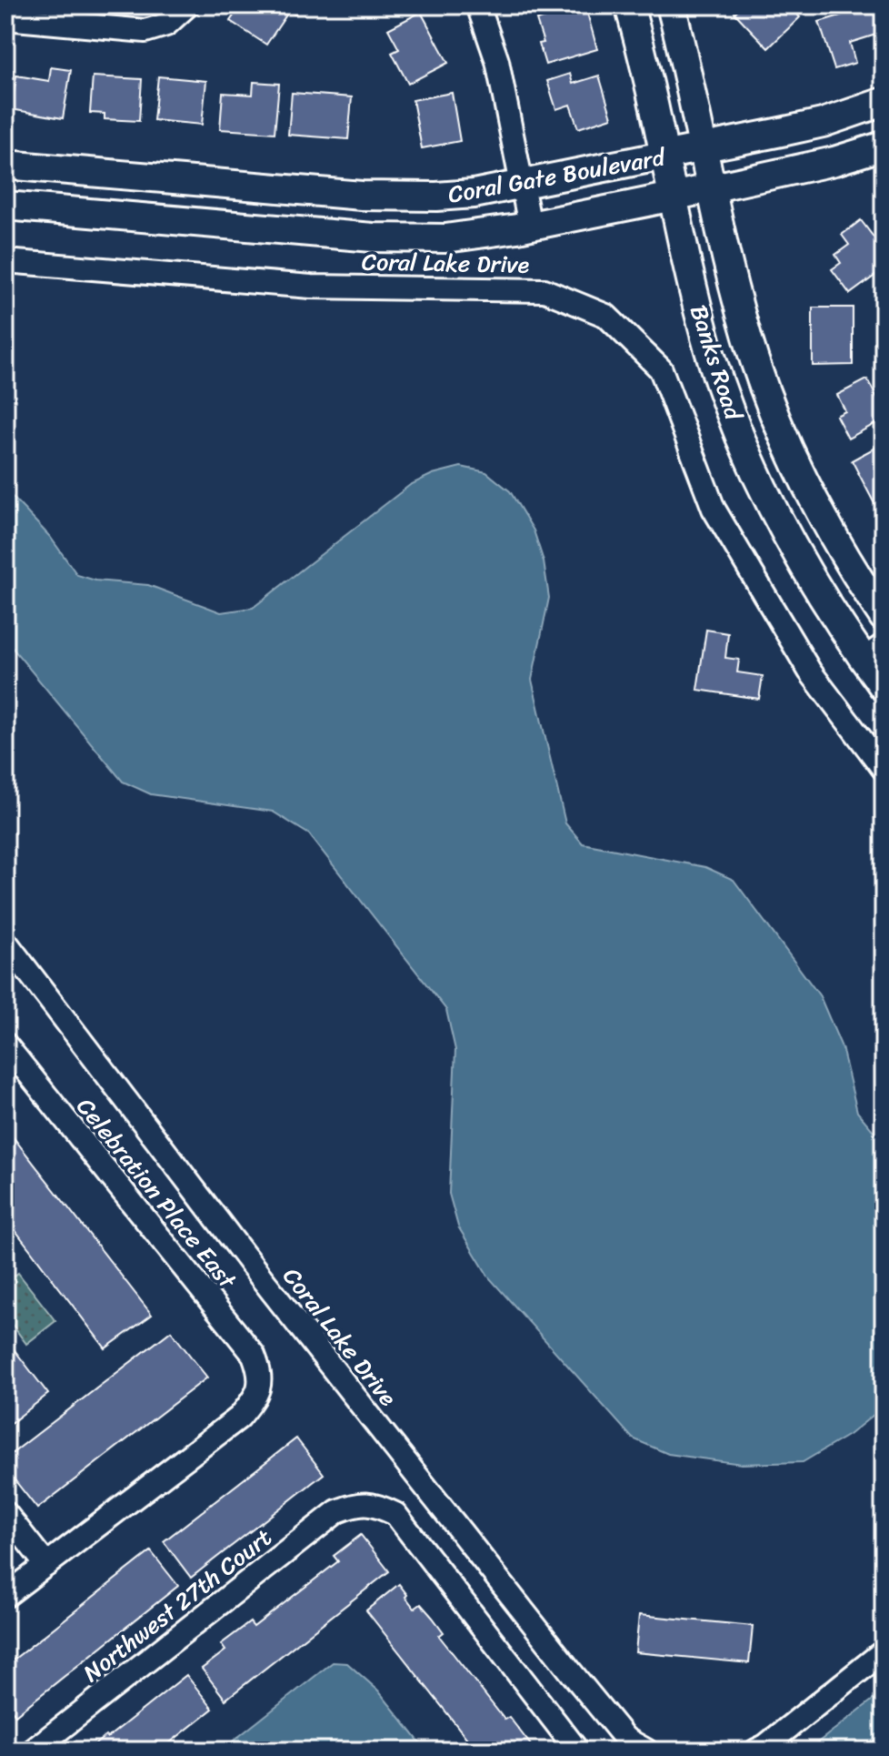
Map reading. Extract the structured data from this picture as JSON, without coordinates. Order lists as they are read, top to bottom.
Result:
{
  "streets": {
    "street": [
      "Coral Gate Boulevard",
      "Coral Lake Drive",
      "Banks Road",
      "Celebration Place East",
      "Northwest 27th Court"
    ]
  },
  "crossings": [
    ["Coral Gate Boulevard", "Banks Road"]
  ]
}
